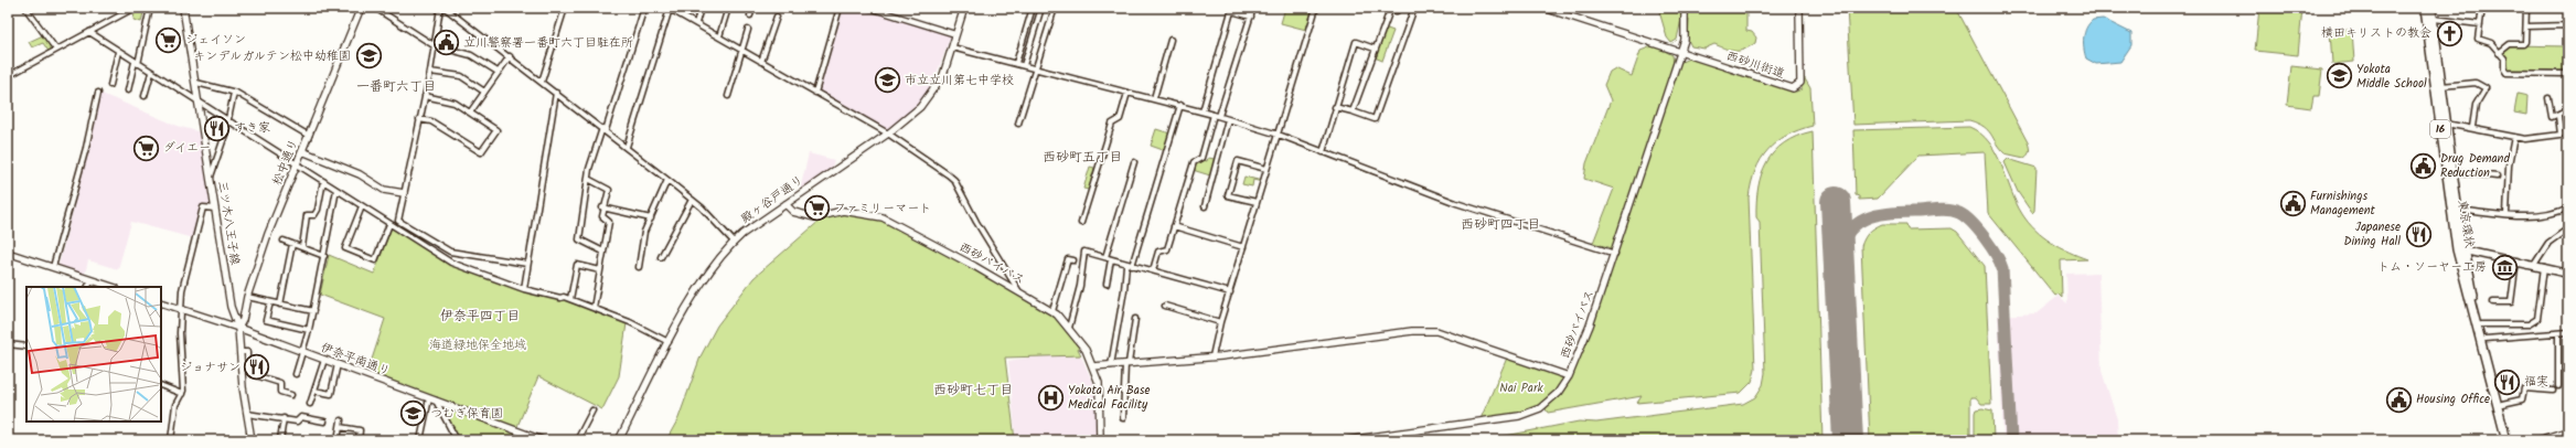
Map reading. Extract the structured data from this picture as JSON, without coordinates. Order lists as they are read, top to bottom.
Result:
{
  "streets": {
    "highway": ["16", "東京環状"],
    "street": [
      "西砂川街道",
      "松中通り",
      "殿ヶ谷戸通り",
      "三ツ木八王子線",
      "西砂バイパス",
      "伊奈平南通り"
    ]
  },
  "crossings": [
    ["西砂川街道", "西砂バイパス"],
    ["松中通り", "三ツ木八王子線"],
    ["松中通り", "伊奈平南通り"],
    ["殿ヶ谷戸通り", "西砂バイパス"],
    ["三ツ木八王子線", "伊奈平南通り"]
  ],
  "districts": [
    "一番町六丁目",
    "西砂町五丁目",
    "西砂町四丁目",
    "伊奈平四丁目",
    "西砂町七丁目"
  ],
  "parks": ["海道緑地保全地域", "Nai Park"],
  "places": {
    "church": ["横田キリストの教会"],
    "supermarket": ["ジェイソン", "ダイエー", "ファミリーマート"],
    "public building": [
      "立川警察署一番町六丁目駐在所",
      "Drug Demand Reduction",
      "Furnishings Management",
      "Housing Office"
    ],
    "school or university": [
      "キンデルガルテン松中幼稚園",
      "Yokota Middle School",
      "市立立川第七中学校",
      "つむぎ保育園"
    ],
    "restaurant": [
      "すき家",
      "Japanese Dining Hall",
      "ジョナサン",
      "福実"
    ],
    "museum": ["トム・ソーヤー工房"],
    "hospital": ["Yokota Air Base Medical Facility"]
  }
}
